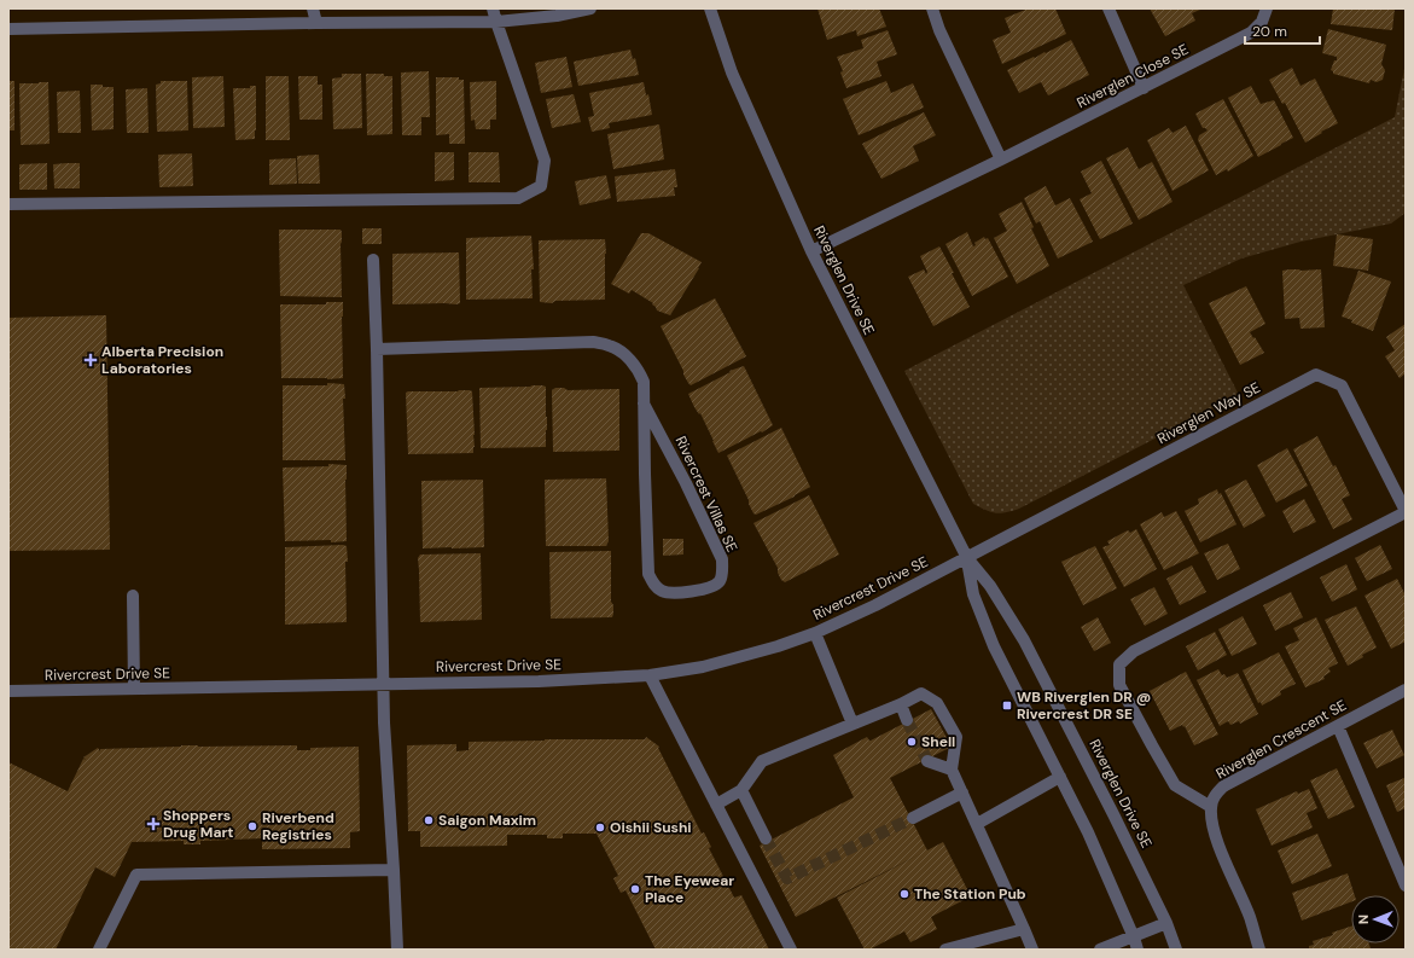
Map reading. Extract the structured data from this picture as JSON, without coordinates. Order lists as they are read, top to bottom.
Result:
{
  "streets": {
    "street": [
      "Riverglen Close SE",
      "Riverglen Drive SE",
      "Riverglen Way SE",
      "Rivercrest Villas SE",
      "Rivercrest Drive SE",
      "Riverglen Crescent SE"
    ]
  },
  "crossings": [
    ["Riverglen Close SE", "Riverglen Drive SE"],
    ["Riverglen Drive SE", "Riverglen Way SE"],
    ["Riverglen Drive SE", "Rivercrest Drive SE"],
    ["Riverglen Way SE", "Rivercrest Drive SE"]
  ],
  "places": {
    "health": ["Alberta Precision Laboratories", "Shoppers Drug Mart"],
    "transit": ["WB Riverglen DR @ Rivercrest DR SE"],
    "other": [
      "Shell",
      "Saigon Maxim",
      "Riverbend Registries",
      "Oishii Sushi",
      "The Eyewear Place",
      "The Station Pub"
    ]
  },
  "scale_bar": "20 m",
  "north": "left"
}
